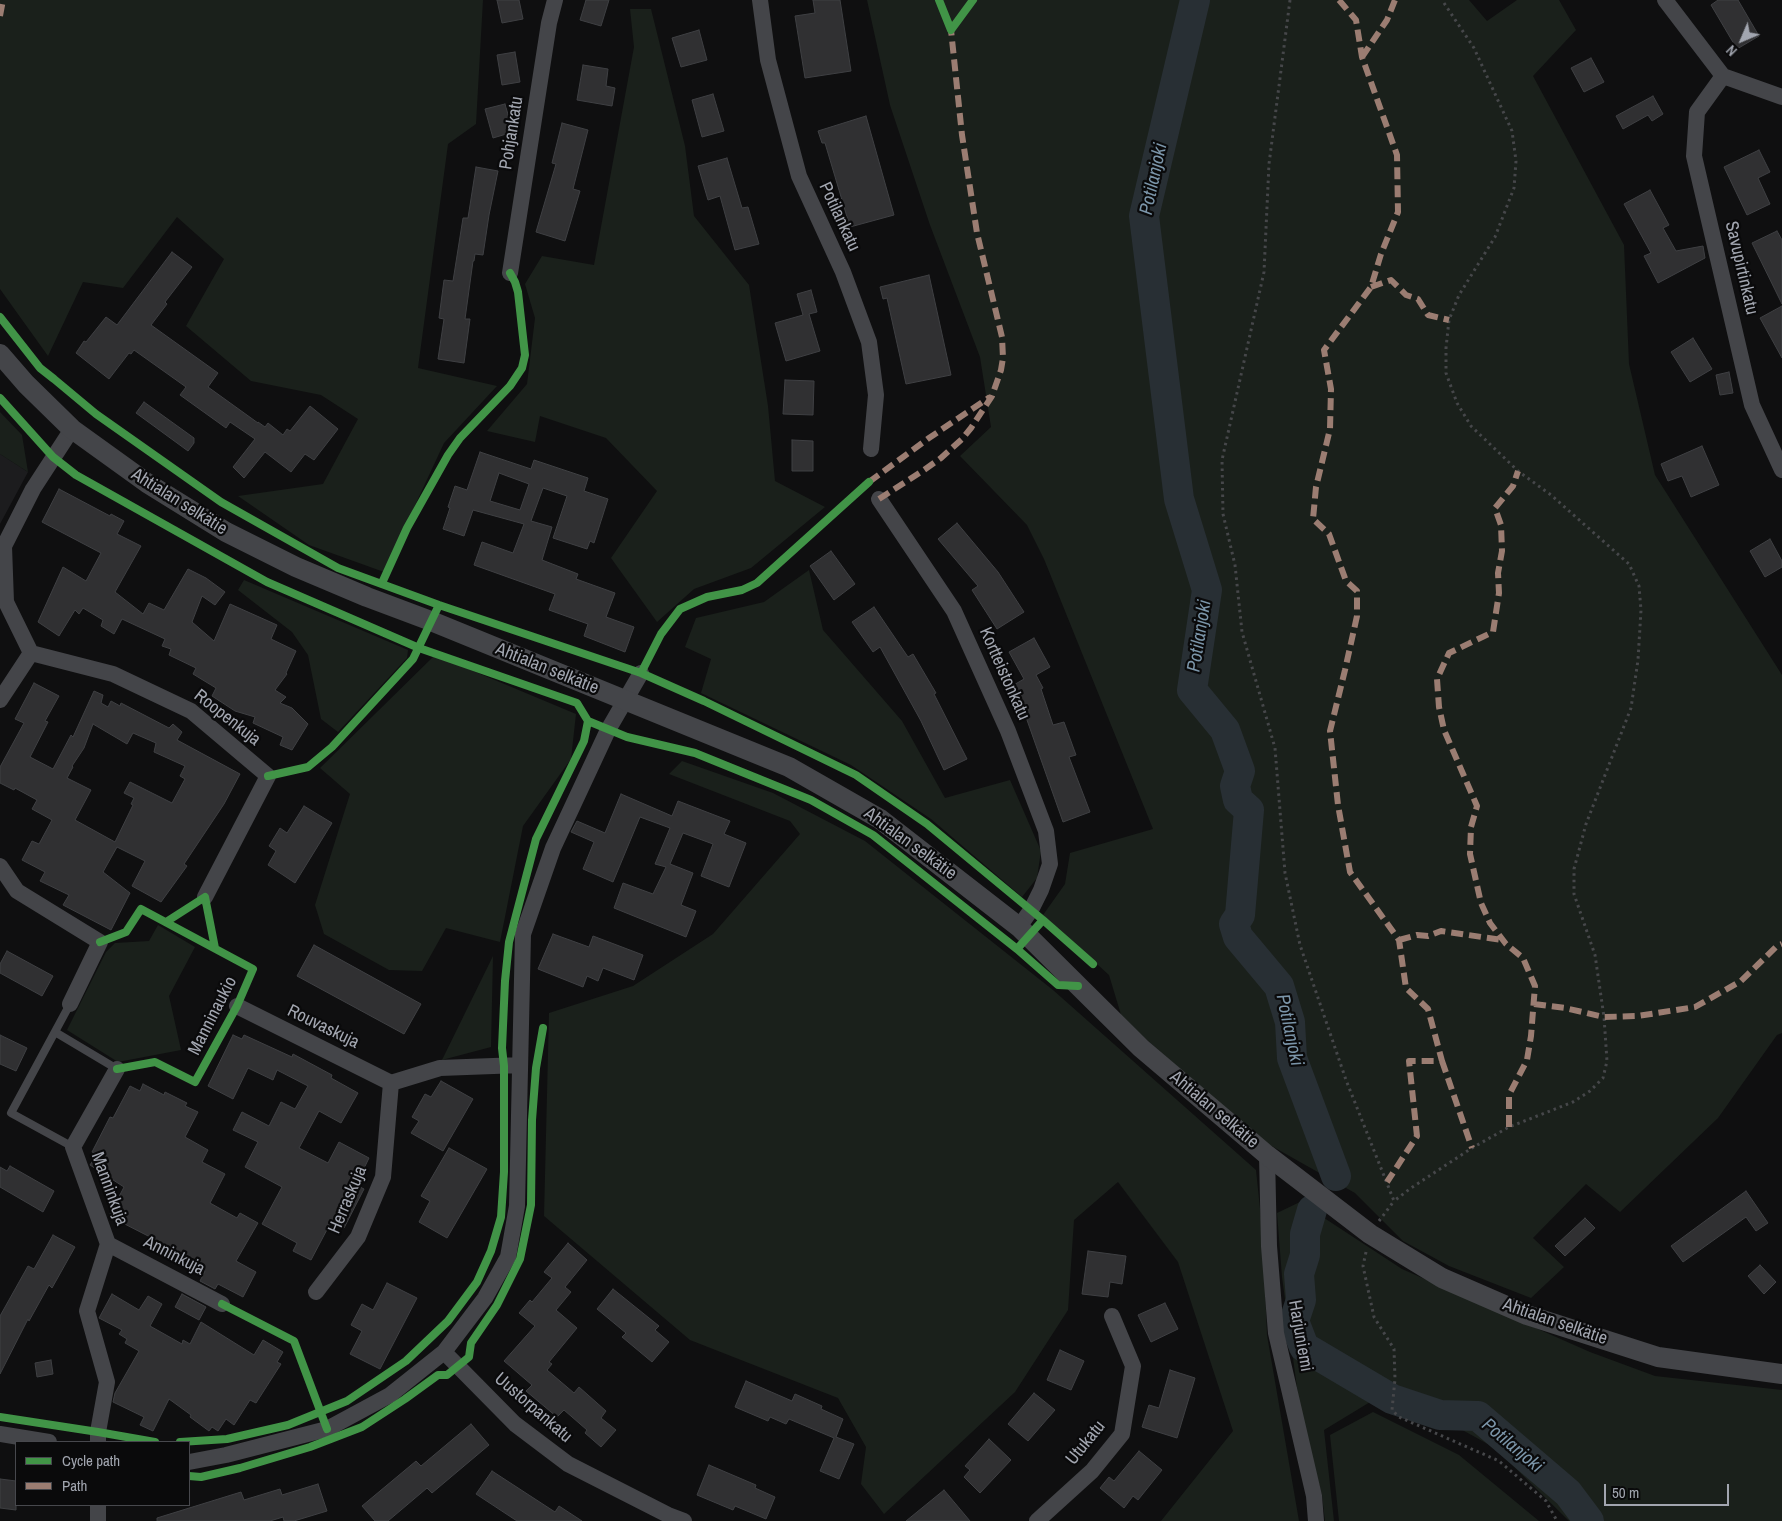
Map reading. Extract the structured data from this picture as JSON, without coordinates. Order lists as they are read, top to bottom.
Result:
{
  "streets": {
    "street": [
      "Pohjankatu",
      "Potilankatu",
      "Savupirtinkatu",
      "Ahtialan selkätie",
      "Kortteistonkatu",
      "Roopenkuja",
      "Rouvaskuja",
      "Manninkuja",
      "Herraskuja",
      "Anninkuja",
      "Harjuniemi",
      "Uustorpankatu",
      "Utukatu"
    ],
    "cycle path": ["Manninaukio"]
  },
  "crossings": [
    ["Ahtialan selkätie", "Kortteistonkatu"],
    ["Ahtialan selkätie", "Harjuniemi"],
    ["Rouvaskuja", "Herraskuja"],
    ["Manninkuja", "Anninkuja"]
  ],
  "water": ["Potilanjoki"],
  "legend": ["Cycle path", "Path"],
  "scale_bar": "50 m",
  "north": "bottom left"
}
